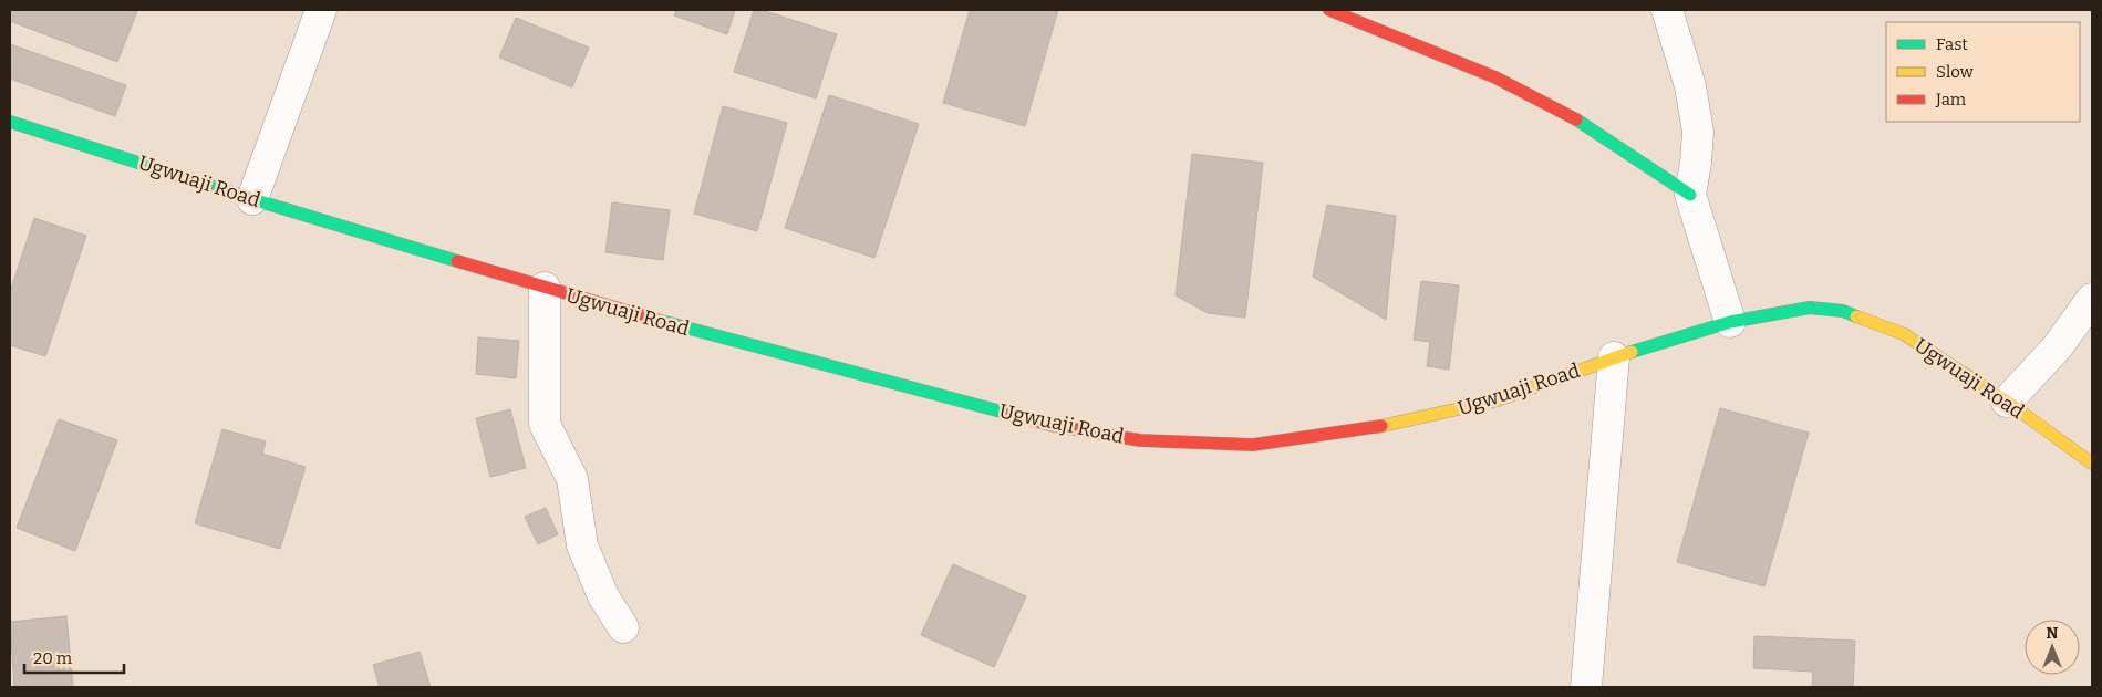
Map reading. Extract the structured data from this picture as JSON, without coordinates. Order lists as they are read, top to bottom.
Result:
{
  "streets": {
    "main road": ["Ugwuaji Road"]
  },
  "legend": ["Fast", "Slow", "Jam"],
  "scale_bar": "20 m",
  "north": "top"
}
